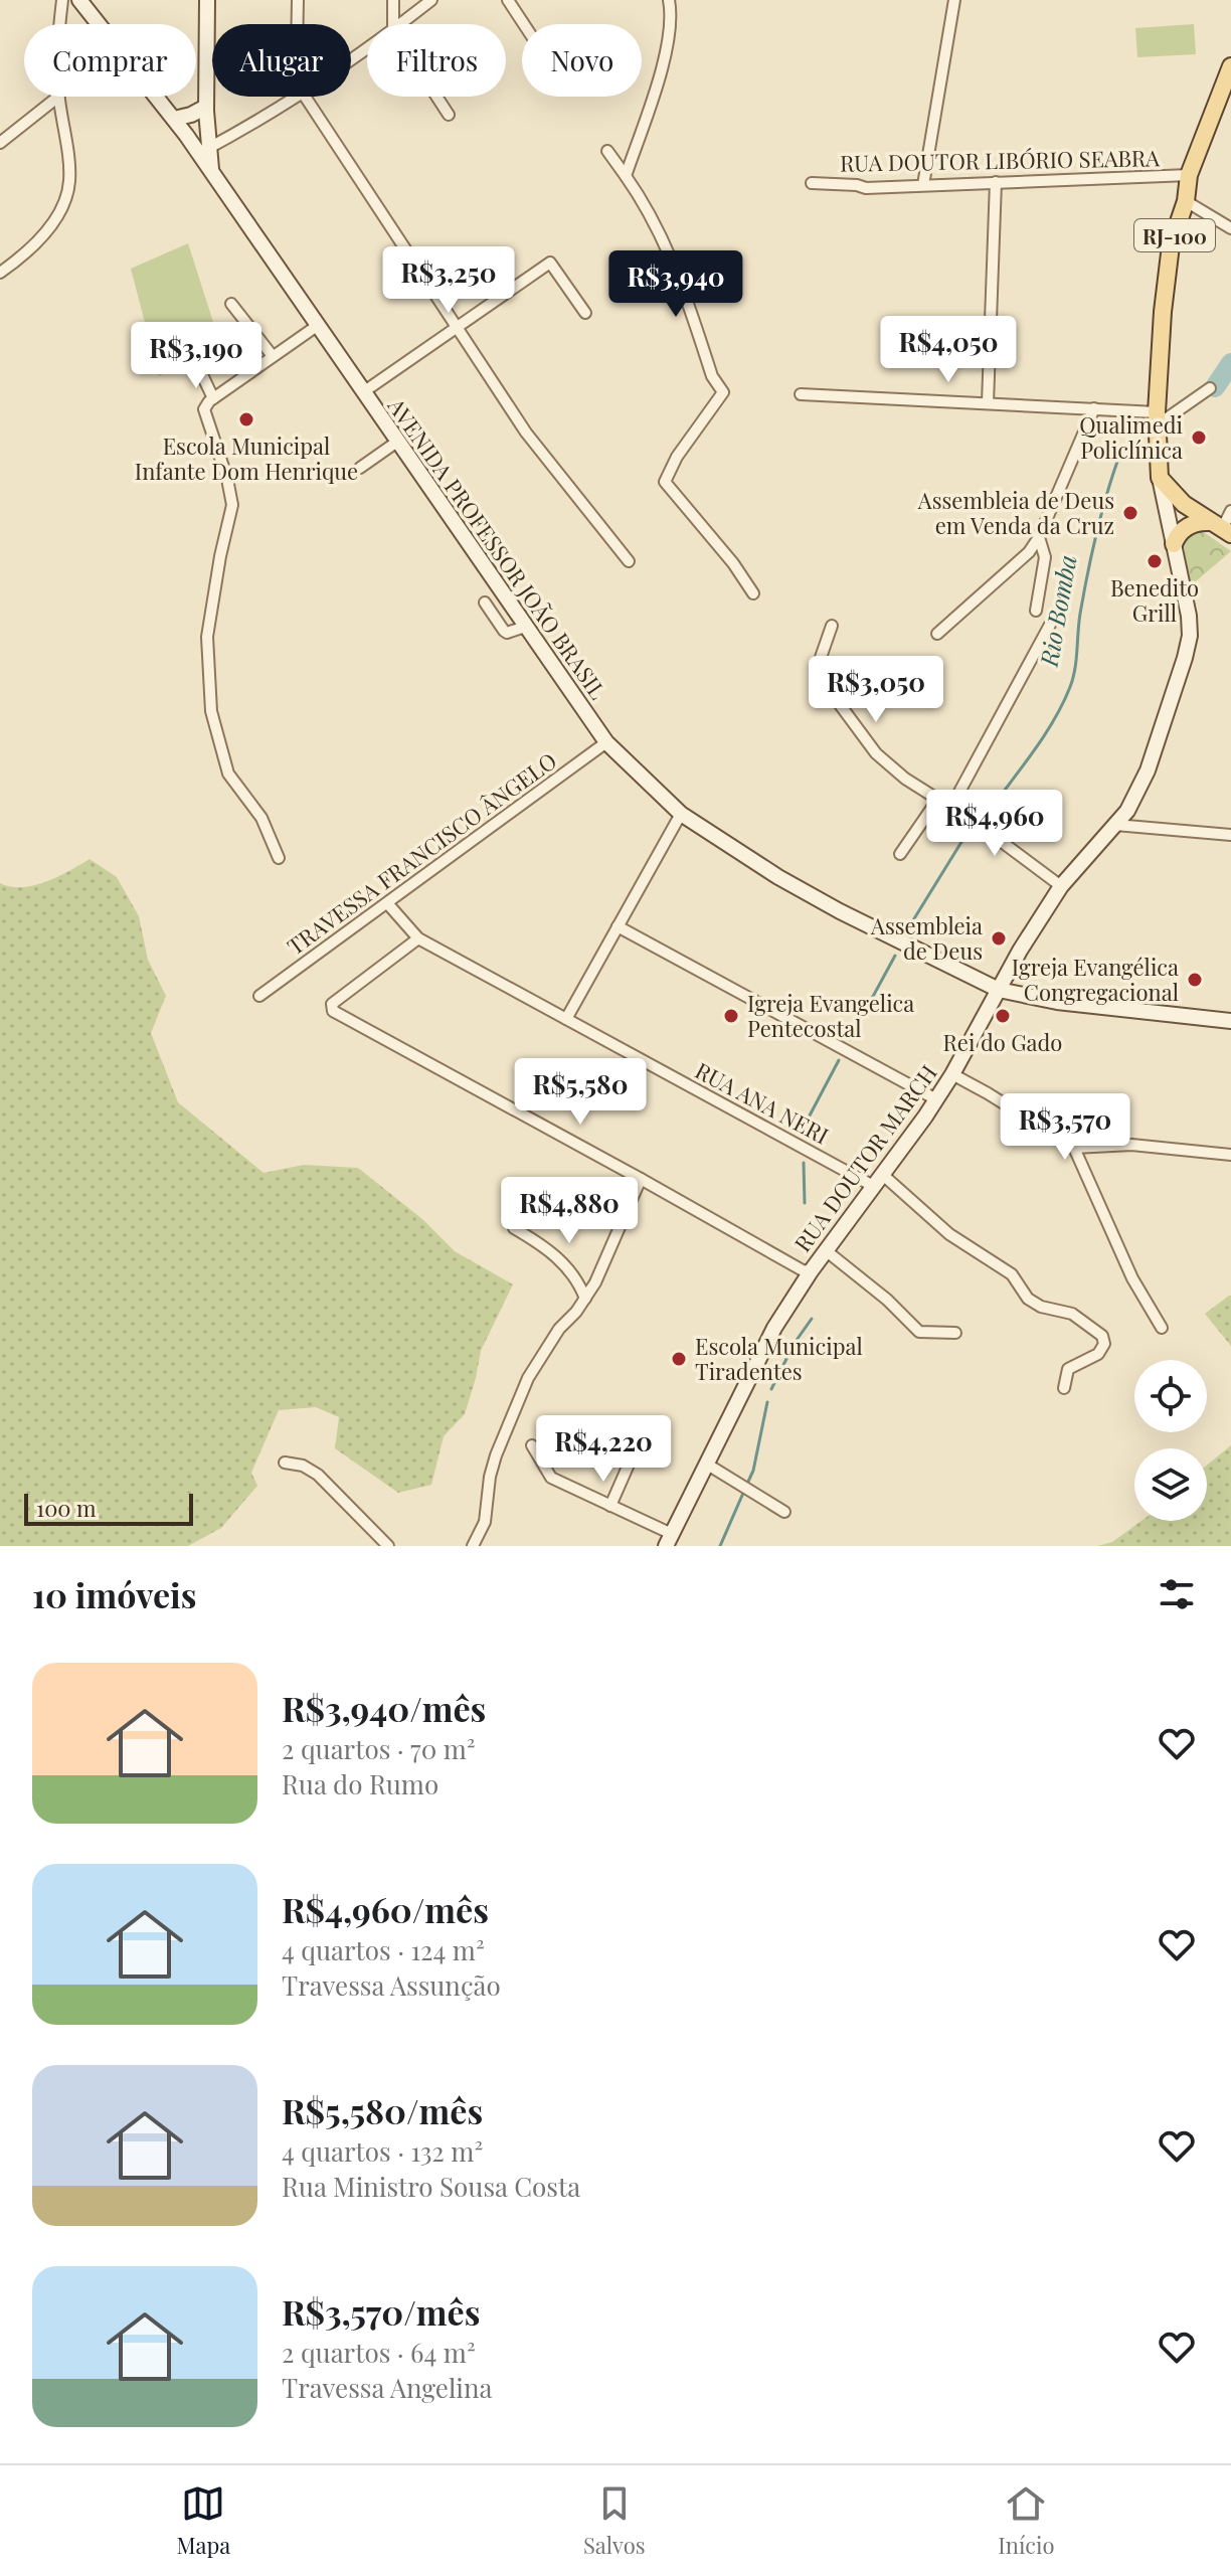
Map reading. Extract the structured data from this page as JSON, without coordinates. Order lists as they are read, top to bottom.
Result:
{
  "streets": {
    "main road": ["RJ-100", "AVENIDA PROFESSOR JOÃO BRASIL", "RUA DOUTOR MARCH"],
    "street": ["RUA DOUTOR LIBÓRIO SEABRA", "TRAVESSA FRANCISCO ÂNGELO", "RUA ANA NERI"]
  },
  "crossings": [
    ["RUA DOUTOR LIBÓRIO SEABRA", "RUA DOUTOR MARCH"],
    ["AVENIDA PROFESSOR JOÃO BRASIL", "TRAVESSA FRANCISCO ÂNGELO"],
    ["AVENIDA PROFESSOR JOÃO BRASIL", "RUA DOUTOR MARCH"],
    ["TRAVESSA FRANCISCO ÂNGELO", "RUA ANA NERI"],
    ["RUA ANA NERI", "RUA DOUTOR MARCH"]
  ],
  "water": ["Rio Bomba"],
  "places": [
    "Escola Municipal Infante Dom Henrique",
    "Qualimedi Policlínica",
    "Assembleia de Deus em Venda da Cruz",
    "Benedito Grill",
    "Assembleia de Deus",
    "Igreja Evangélica Congregacional",
    "Igreja Evangelica Pentecostal",
    "Rei do Gado",
    "Escola Municipal Tiradentes"
  ],
  "scale_bar": "100 m",
  "page": {
    "chip": [
      "Comprar",
      "Alugar",
      "Filtros",
      "Novo"
    ],
    "price": [
      "R$3,250",
      "R$3,940",
      "R$4,050",
      "R$3,190",
      "R$3,050",
      "R$4,960",
      "R$5,580",
      "R$3,570",
      "R$4,880",
      "R$4,220"
    ],
    "scale": "100 m",
    "heading": "10 imóveis",
    "list": [
      {
        "name": "R$3,940/mês",
        "note": "2 quartos · 70 m² · Rua do Rumo"
      },
      {
        "name": "R$4,960/mês",
        "note": "4 quartos · 124 m² · Travessa Assunção"
      },
      {
        "name": "R$5,580/mês",
        "note": "4 quartos · 132 m² · Rua Ministro Sousa Costa"
      },
      {
        "name": "R$3,570/mês",
        "note": "2 quartos · 64 m² · Travessa Angelina"
      }
    ],
    "tabs": ["Mapa", "Salvos", "Início"]
  }
}
